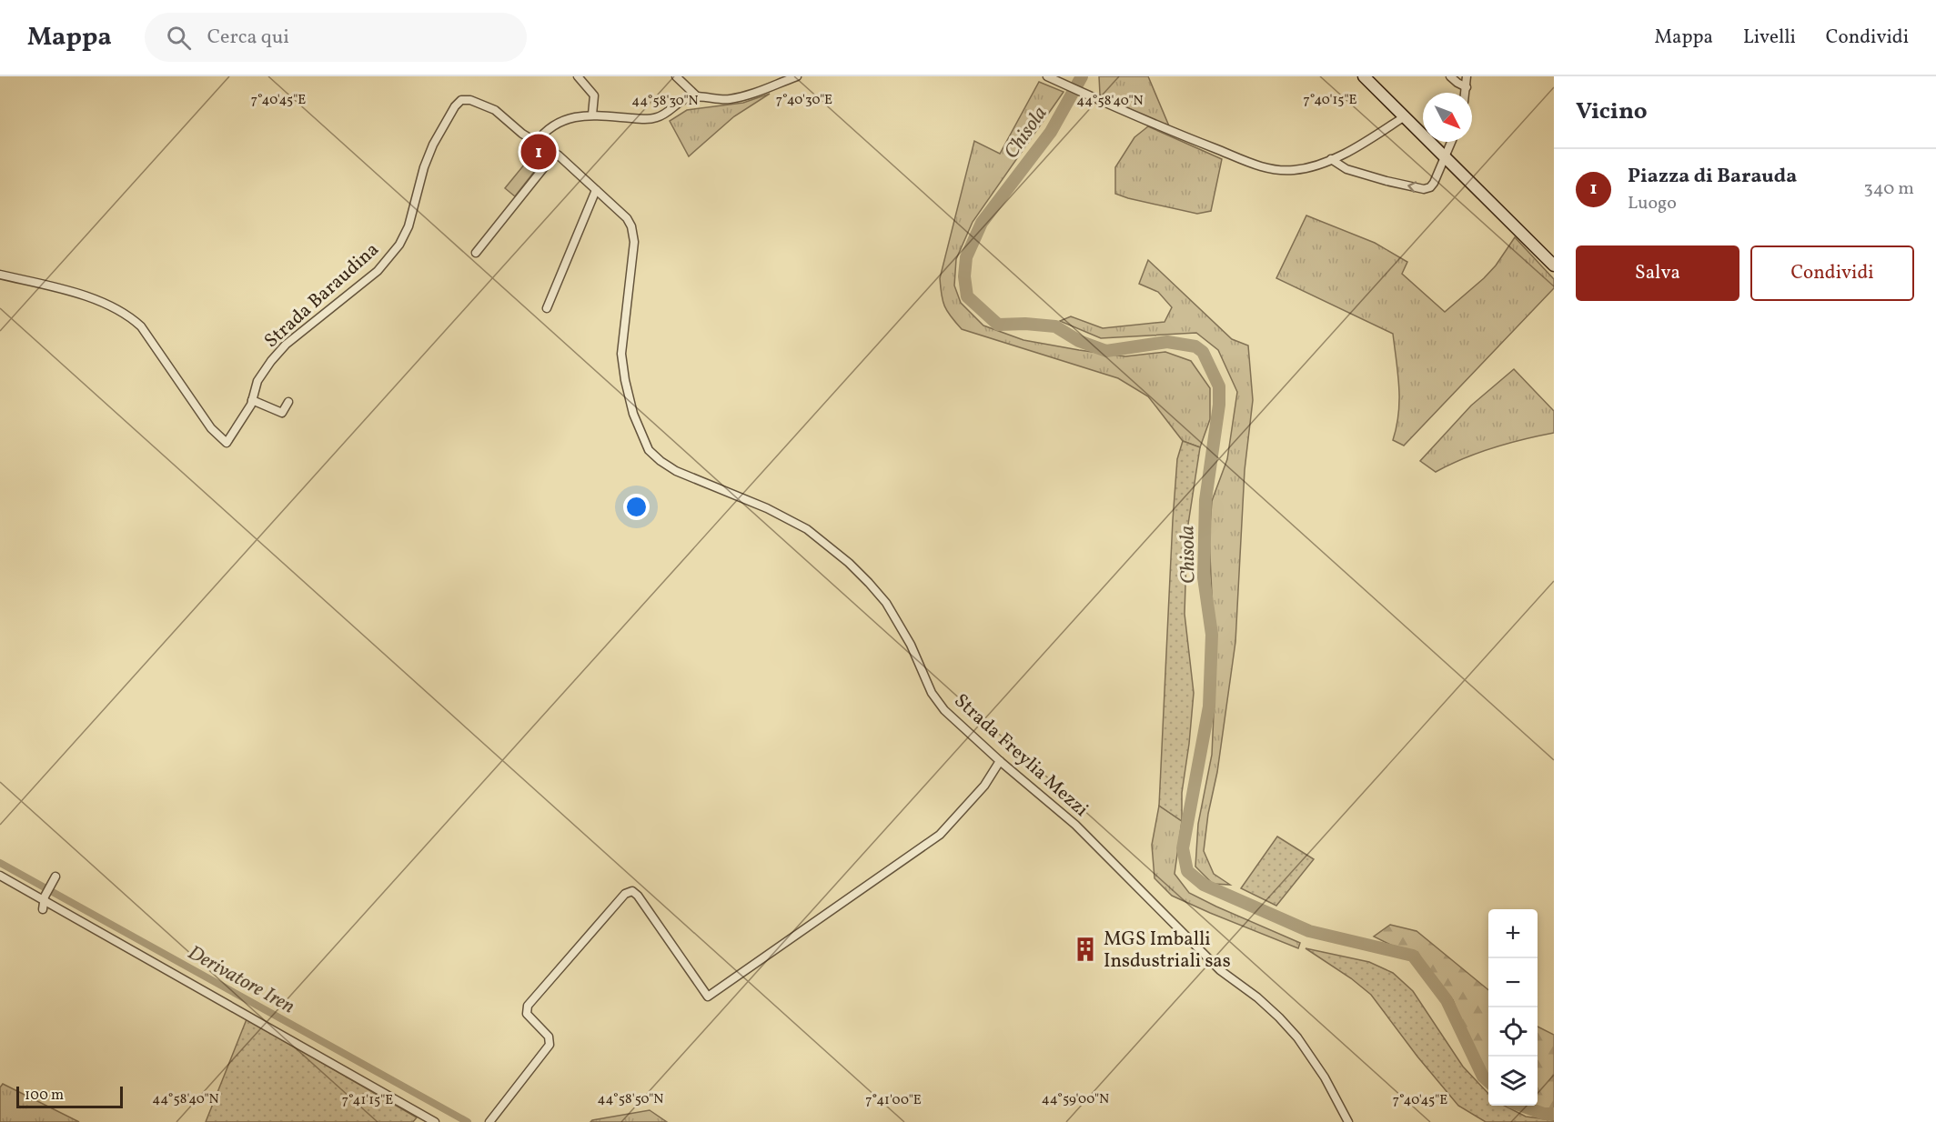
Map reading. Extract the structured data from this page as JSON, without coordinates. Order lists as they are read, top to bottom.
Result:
{
  "streets": {
    "street": ["Strada Baraudina", "Strada Freylia Mezzi"]
  },
  "crossings": [
    ["Strada Baraudina", "Strada Freylia Mezzi"]
  ],
  "water": ["Chisola", "Derivatore Iren"],
  "places": {
    "building": ["MGS Imballi Insdustriali sas"]
  },
  "scale_bar": "100 m",
  "north": "bottom right",
  "page": {
    "header": "Mappa",
    "search": "Cerca qui",
    "nav": ["Mappa", "Livelli", "Condividi"],
    "heading": "Vicino",
    "pins": "1",
    "list": [
      {
        "mark": "1",
        "name": "Piazza di Barauda",
        "note": "Luogo",
        "value": "340 m"
      }
    ],
    "buttons": ["Salva", "Condividi"],
    "map_buttons": ["+", "−"],
    "scale": "100 m"
  },
  "coordinates": [
    "7°40'15\"E",
    "7°40'45\"E",
    "7°40'30\"E",
    "44°58'30\"N",
    "44°58'40\"N",
    "44°58'50\"N",
    "44°59'00\"N",
    "7°41'15\"E",
    "7°41'00\"E"
  ]
}
